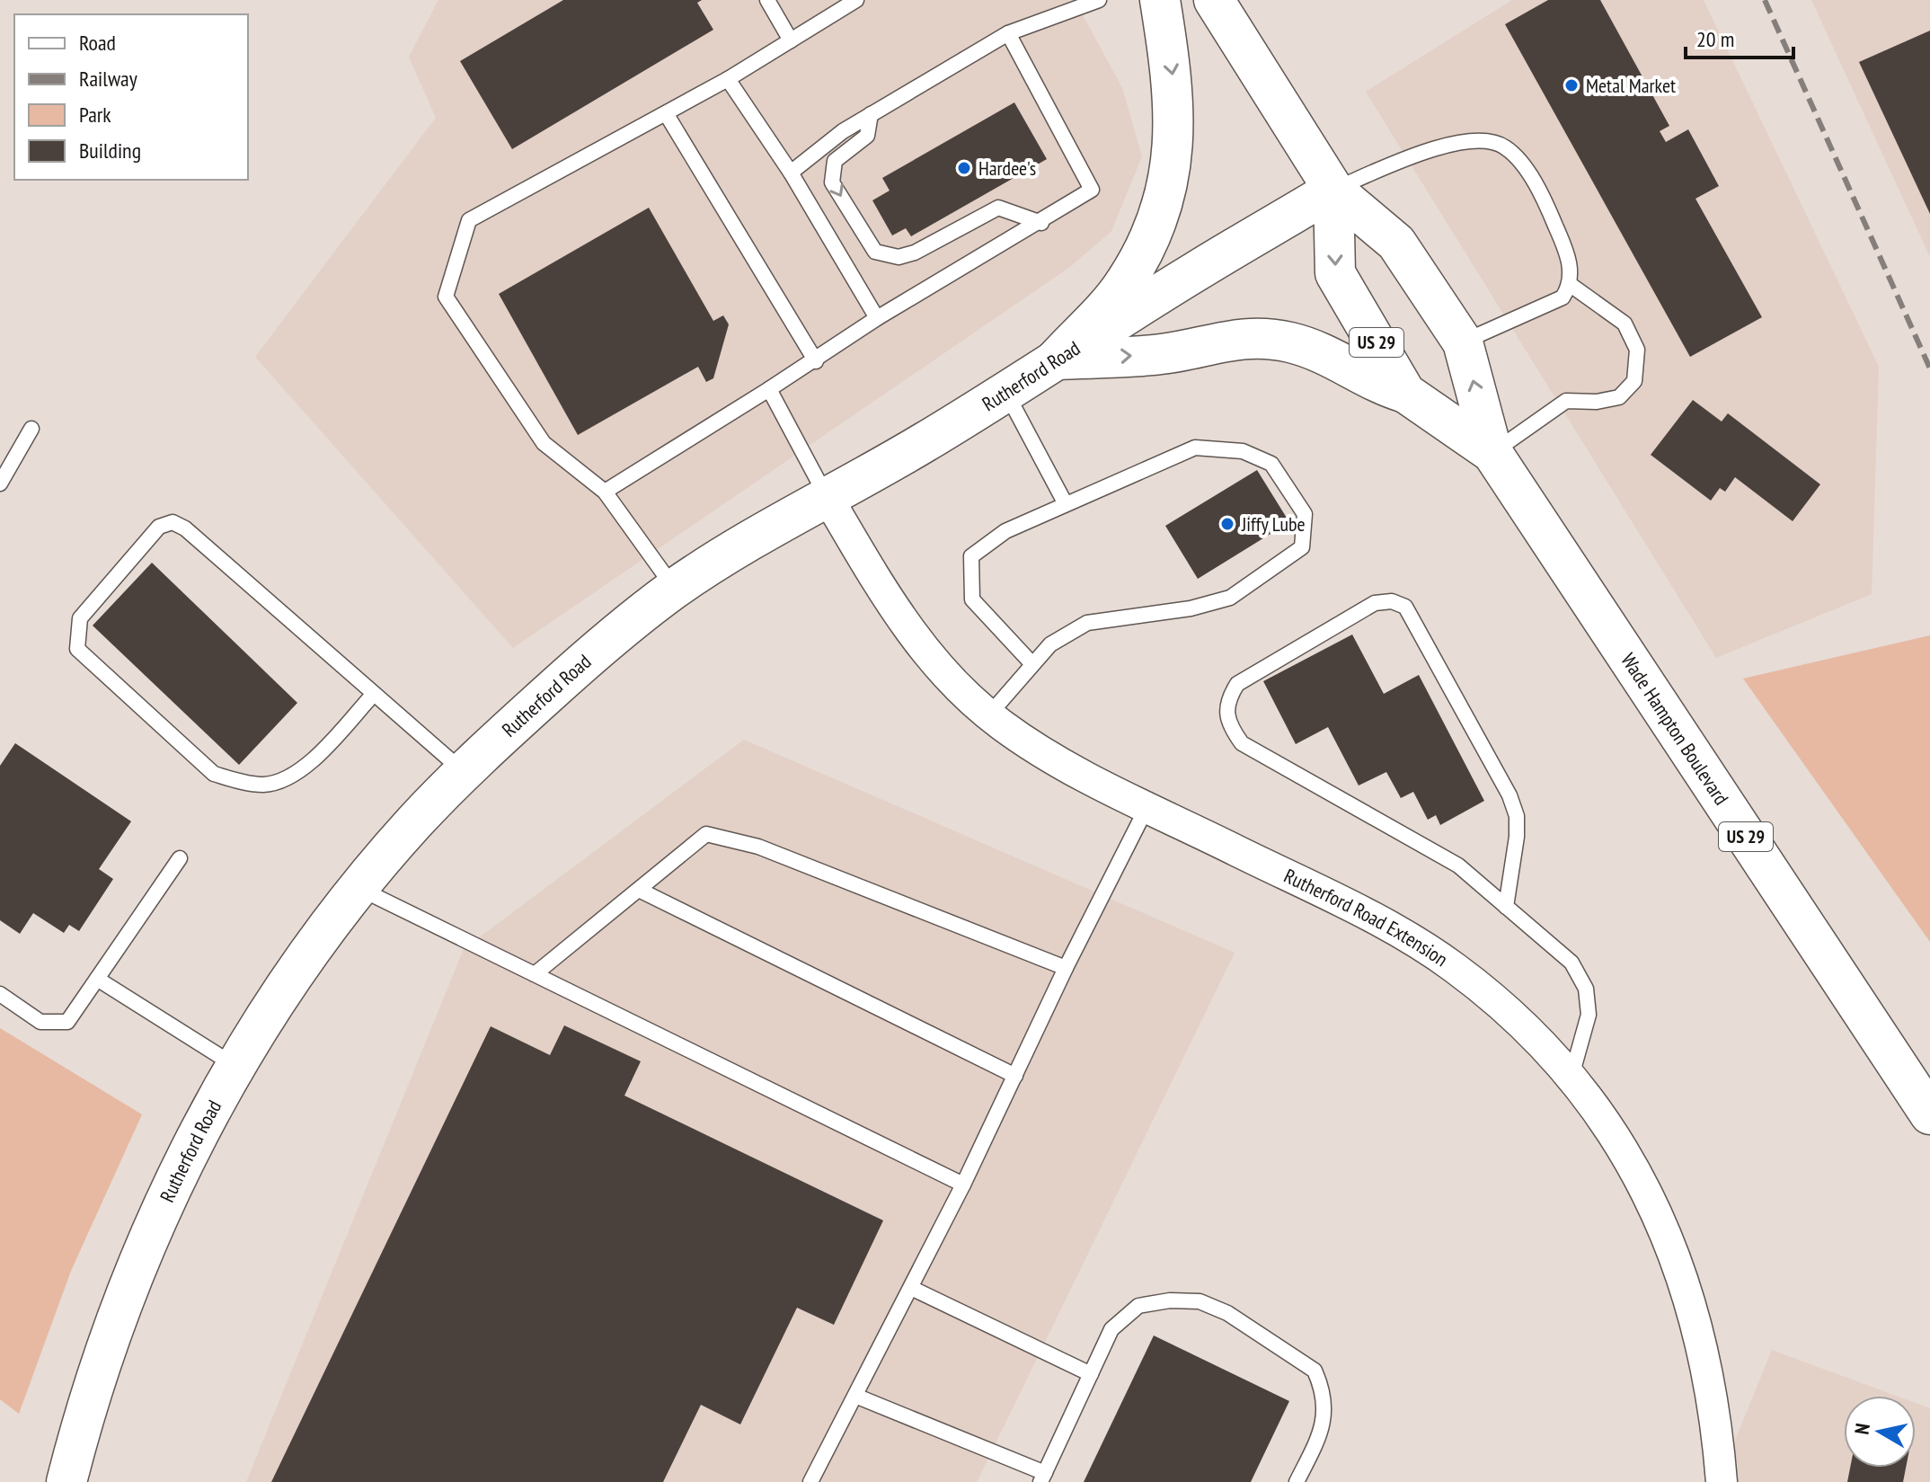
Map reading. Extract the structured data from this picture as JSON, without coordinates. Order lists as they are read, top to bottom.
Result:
{
  "streets": {
    "main road": ["US 29", "Rutherford Road", "Wade Hampton Boulevard"],
    "street": ["Rutherford Road Extension"]
  },
  "crossings": [
    ["Rutherford Road", "Wade Hampton Boulevard"],
    ["Rutherford Road", "Rutherford Road Extension"]
  ],
  "places": ["Metal Market", "Hardee's", "Jiffy Lube"],
  "legend": [
    "Road",
    "Railway",
    "Park",
    "Building"
  ],
  "scale_bar": "20 m",
  "north": "left"
}
